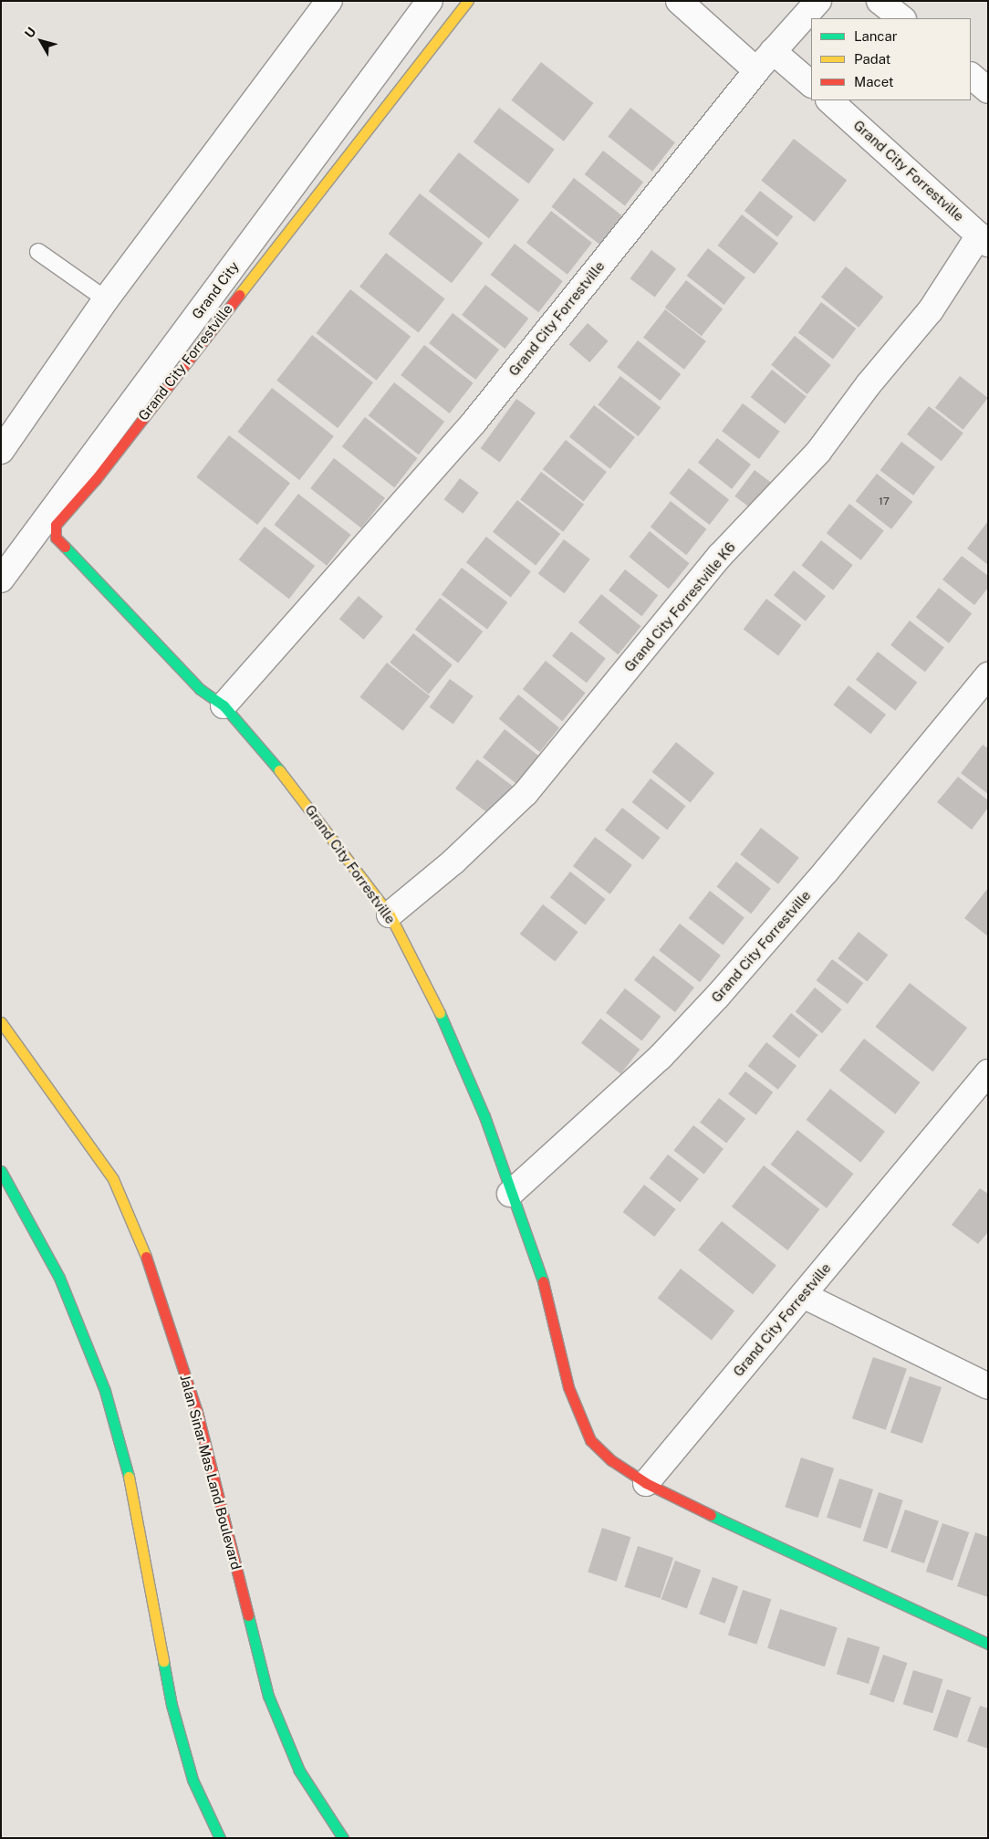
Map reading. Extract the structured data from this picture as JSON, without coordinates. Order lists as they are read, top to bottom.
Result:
{
  "streets": {
    "street": [
      "Grand City Forrestville",
      "Grand City",
      "Grand City Forrestville K6",
      "Jalan Sinar Mas Land Boulevard"
    ]
  },
  "crossings": [
    ["Grand City Forrestville", "Grand City Forrestville K6"]
  ],
  "house_numbers": ["17"],
  "legend": ["Lancar", "Padat", "Macet"],
  "north": "top left"
}
